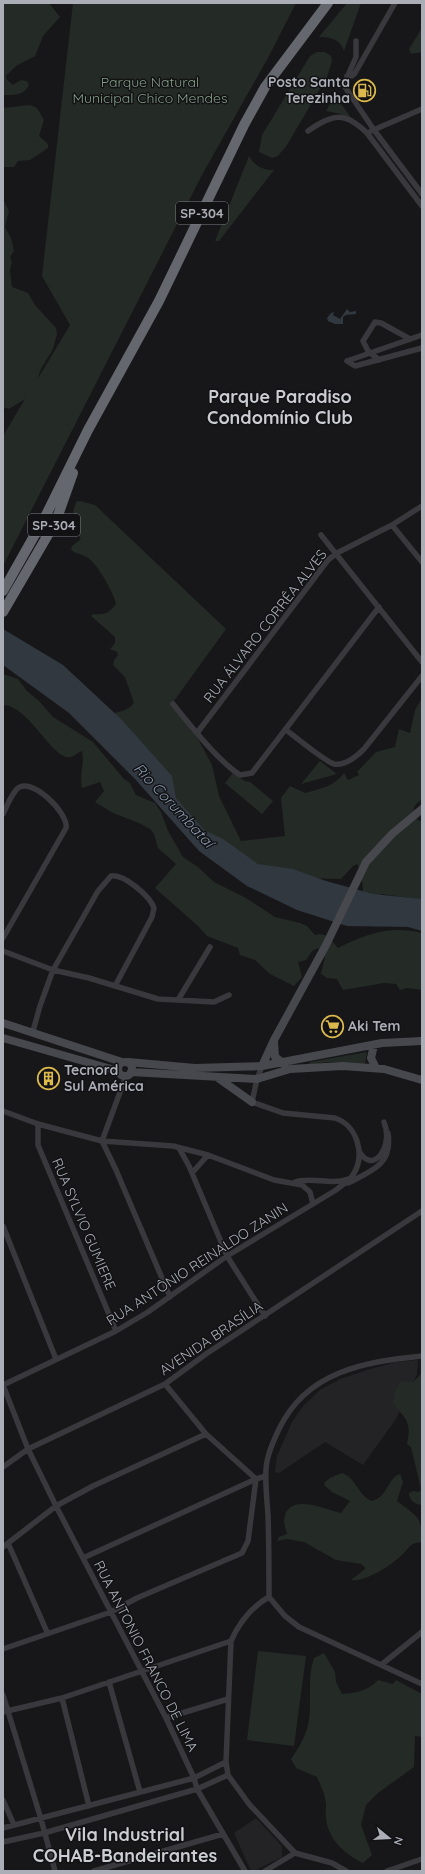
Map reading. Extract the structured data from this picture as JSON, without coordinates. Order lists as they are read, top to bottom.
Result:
{
  "streets": {
    "highway": ["SP-304"],
    "street": [
      "RUA ÁLVARO CORRÊA ALVES",
      "RUA SYLVIO GUMIERE",
      "RUA ANTÔNIO REINALDO ZANIN",
      "AVENIDA BRASÍLIA",
      "RUA ANTONIO FRANCO DE LIMA"
    ]
  },
  "crossings": [
    ["RUA SYLVIO GUMIERE", "RUA ANTÔNIO REINALDO ZANIN"],
    ["RUA ANTÔNIO REINALDO ZANIN", "RUA ANTONIO FRANCO DE LIMA"],
    ["AVENIDA BRASÍLIA", "RUA ANTONIO FRANCO DE LIMA"]
  ],
  "districts": ["Parque Paradiso Condomínio Club", "Vila Industrial COHAB-Bandeirantes"],
  "water": ["Rio Corumbataí"],
  "parks": ["Parque Natural Municipal Chico Mendes"],
  "places": {
    "fuel station": ["Posto Santa Terezinha"],
    "supermarket": ["Aki Tem"],
    "building": ["Tecnord Sul América"]
  },
  "north": "right"
}
